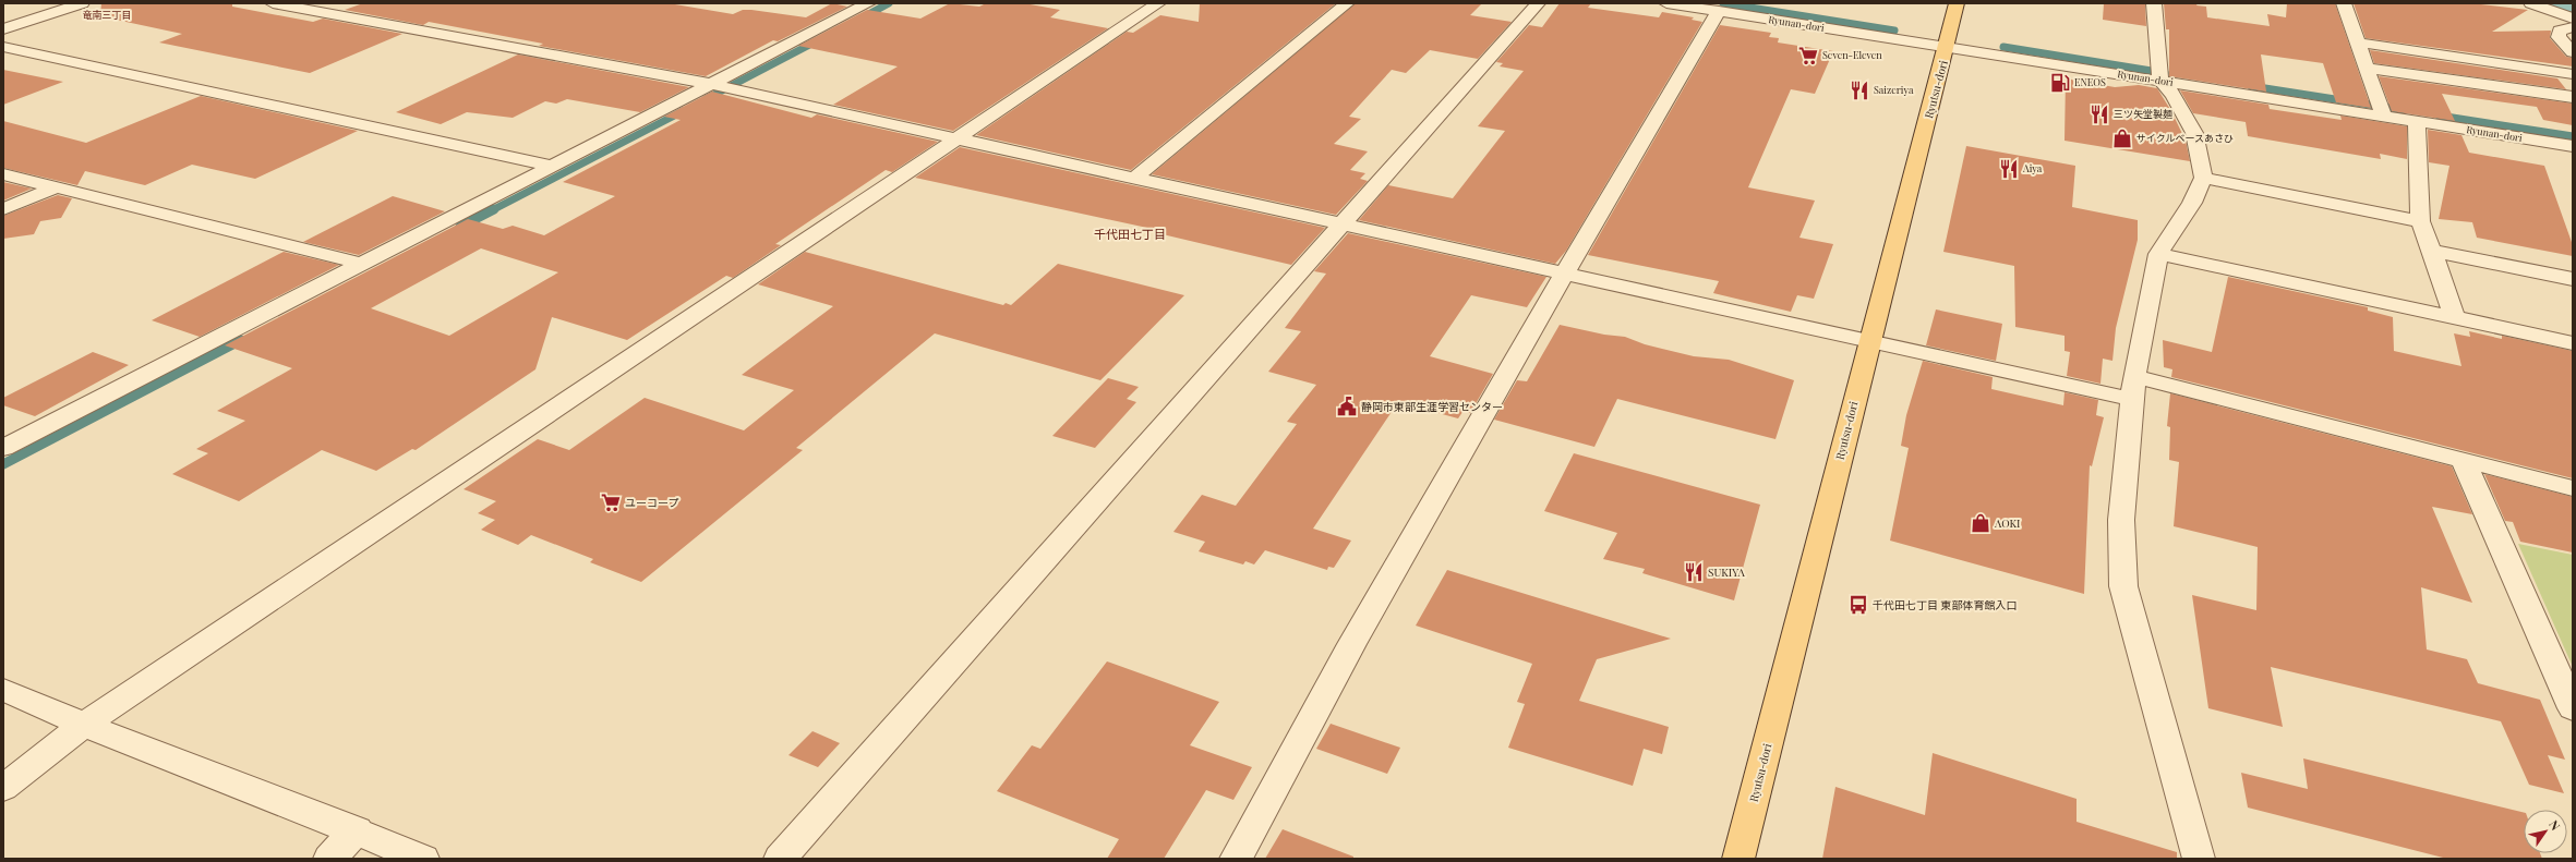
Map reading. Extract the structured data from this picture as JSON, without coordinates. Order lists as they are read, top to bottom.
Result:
{
  "streets": {
    "main road": ["Ryutsu-dori"],
    "street": ["Ryunan-dori"]
  },
  "crossings": [
    ["Ryunan-dori", "Ryutsu-dori"]
  ],
  "districts": ["竜南三丁目", "千代田七丁目"],
  "places": {
    "supermarket": ["Seven-Eleven", "ユーコープ"],
    "fuel station": ["ENEOS"],
    "restaurant": [
      "Saizeriya",
      "三ツ矢堂製麺",
      "Aiya",
      "SUKIYA"
    ],
    "shop": ["サイクルベースあさひ", "AOKI"],
    "public building": ["静岡市東部生涯学習センター"],
    "bus stop": ["千代田七丁目 東部体育館入口"]
  },
  "north": "top right"
}
